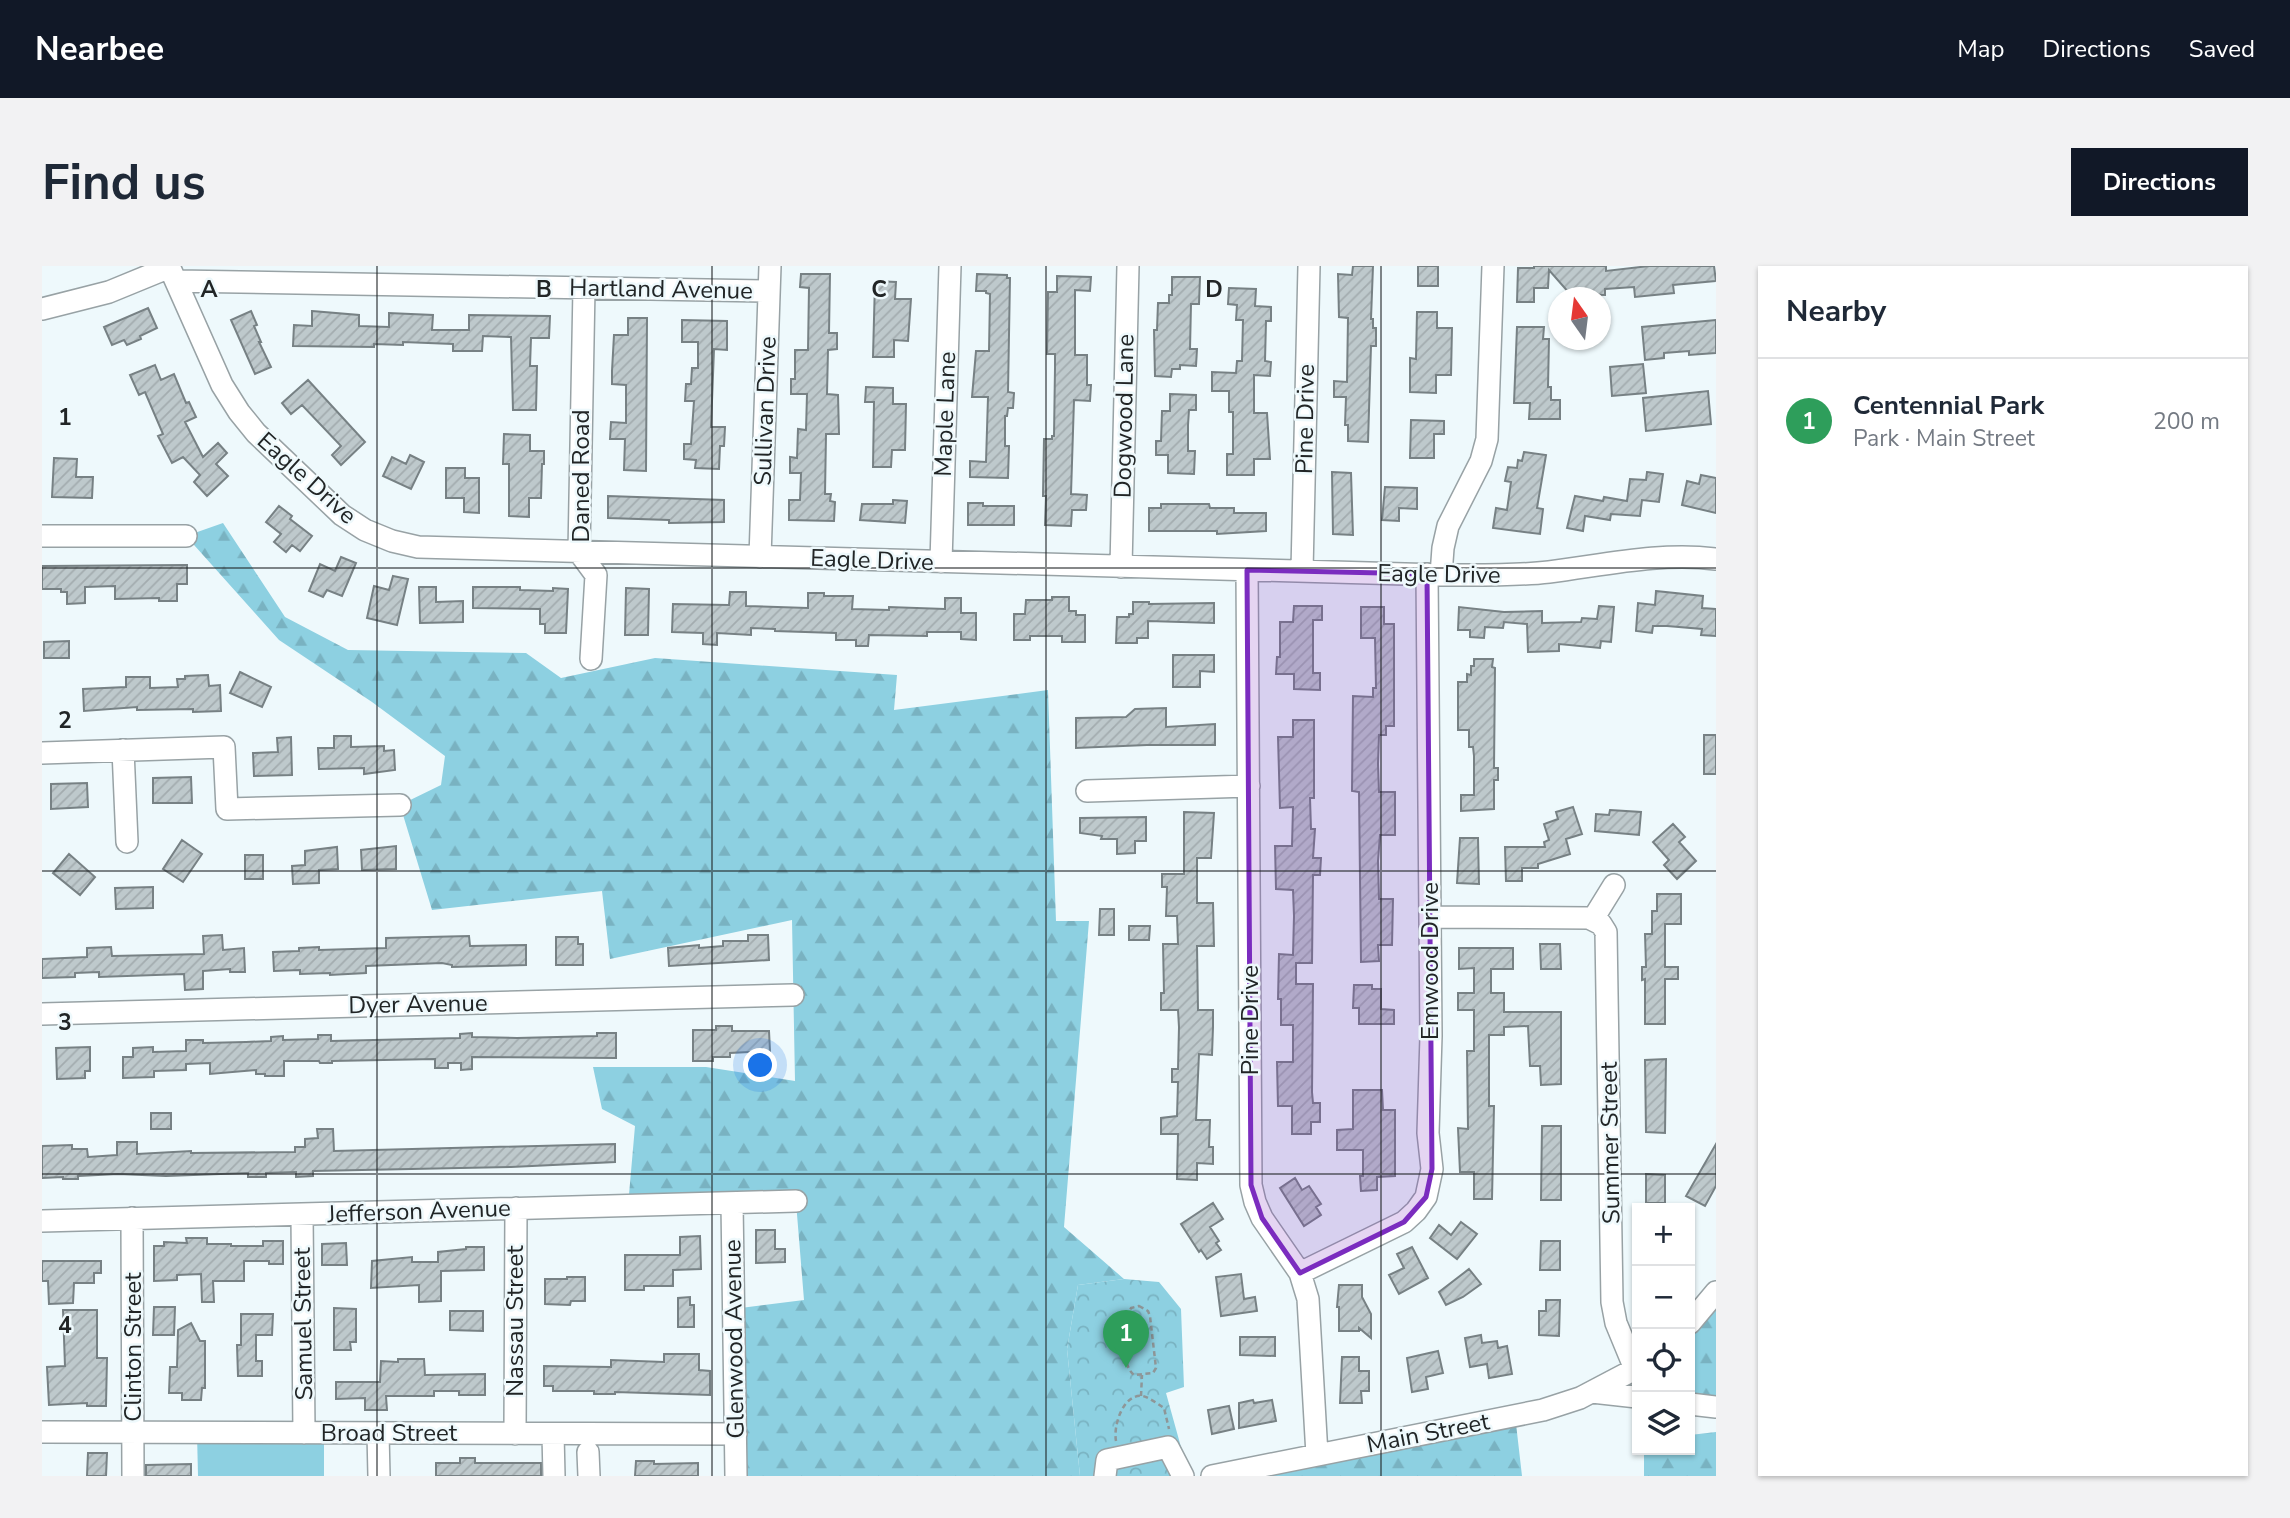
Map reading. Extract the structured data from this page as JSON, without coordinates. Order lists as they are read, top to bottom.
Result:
{
  "streets": {
    "street": [
      "Hartland Avenue",
      "Sullivan Drive",
      "Maple Lane",
      "Dogwood Lane",
      "Pine Drive",
      "Daned Road",
      "Eagle Drive",
      "Emwood Drive",
      "Dyer Avenue",
      "Summer Street",
      "Jefferson Avenue",
      "Nassau Street",
      "Samuel Street",
      "Glenwood Avenue",
      "Clinton Street",
      "Broad Street",
      "Main Street"
    ]
  },
  "crossings": [
    ["Hartland Avenue", "Sullivan Drive"],
    ["Hartland Avenue", "Daned Road"],
    ["Hartland Avenue", "Eagle Drive"],
    ["Sullivan Drive", "Eagle Drive"],
    ["Maple Lane", "Eagle Drive"],
    ["Dogwood Lane", "Eagle Drive"],
    ["Pine Drive", "Eagle Drive"],
    ["Pine Drive", "Emwood Drive"],
    ["Pine Drive", "Main Street"],
    ["Daned Road", "Eagle Drive"],
    ["Eagle Drive", "Emwood Drive"],
    ["Jefferson Avenue", "Nassau Street"],
    ["Jefferson Avenue", "Samuel Street"],
    ["Jefferson Avenue", "Glenwood Avenue"],
    ["Jefferson Avenue", "Clinton Street"],
    ["Nassau Street", "Broad Street"],
    ["Samuel Street", "Broad Street"],
    ["Glenwood Avenue", "Broad Street"],
    ["Clinton Street", "Broad Street"]
  ],
  "north": "top",
  "page": {
    "header": "Nearbee",
    "nav": ["Map", "Directions", "Saved"],
    "buttons": "Directions",
    "title": "Find us",
    "heading": "Nearby",
    "list": [
      {
        "mark": "1",
        "name": "Centennial Park",
        "note": "Park · Main Street",
        "value": "200 m"
      }
    ],
    "map_buttons": ["+", "−"],
    "pins": "1"
  },
  "grid": {
    "columns": [
      "A",
      "B",
      "C",
      "D"
    ],
    "rows": [
      "1",
      "2",
      "3",
      "4"
    ]
  }
}
